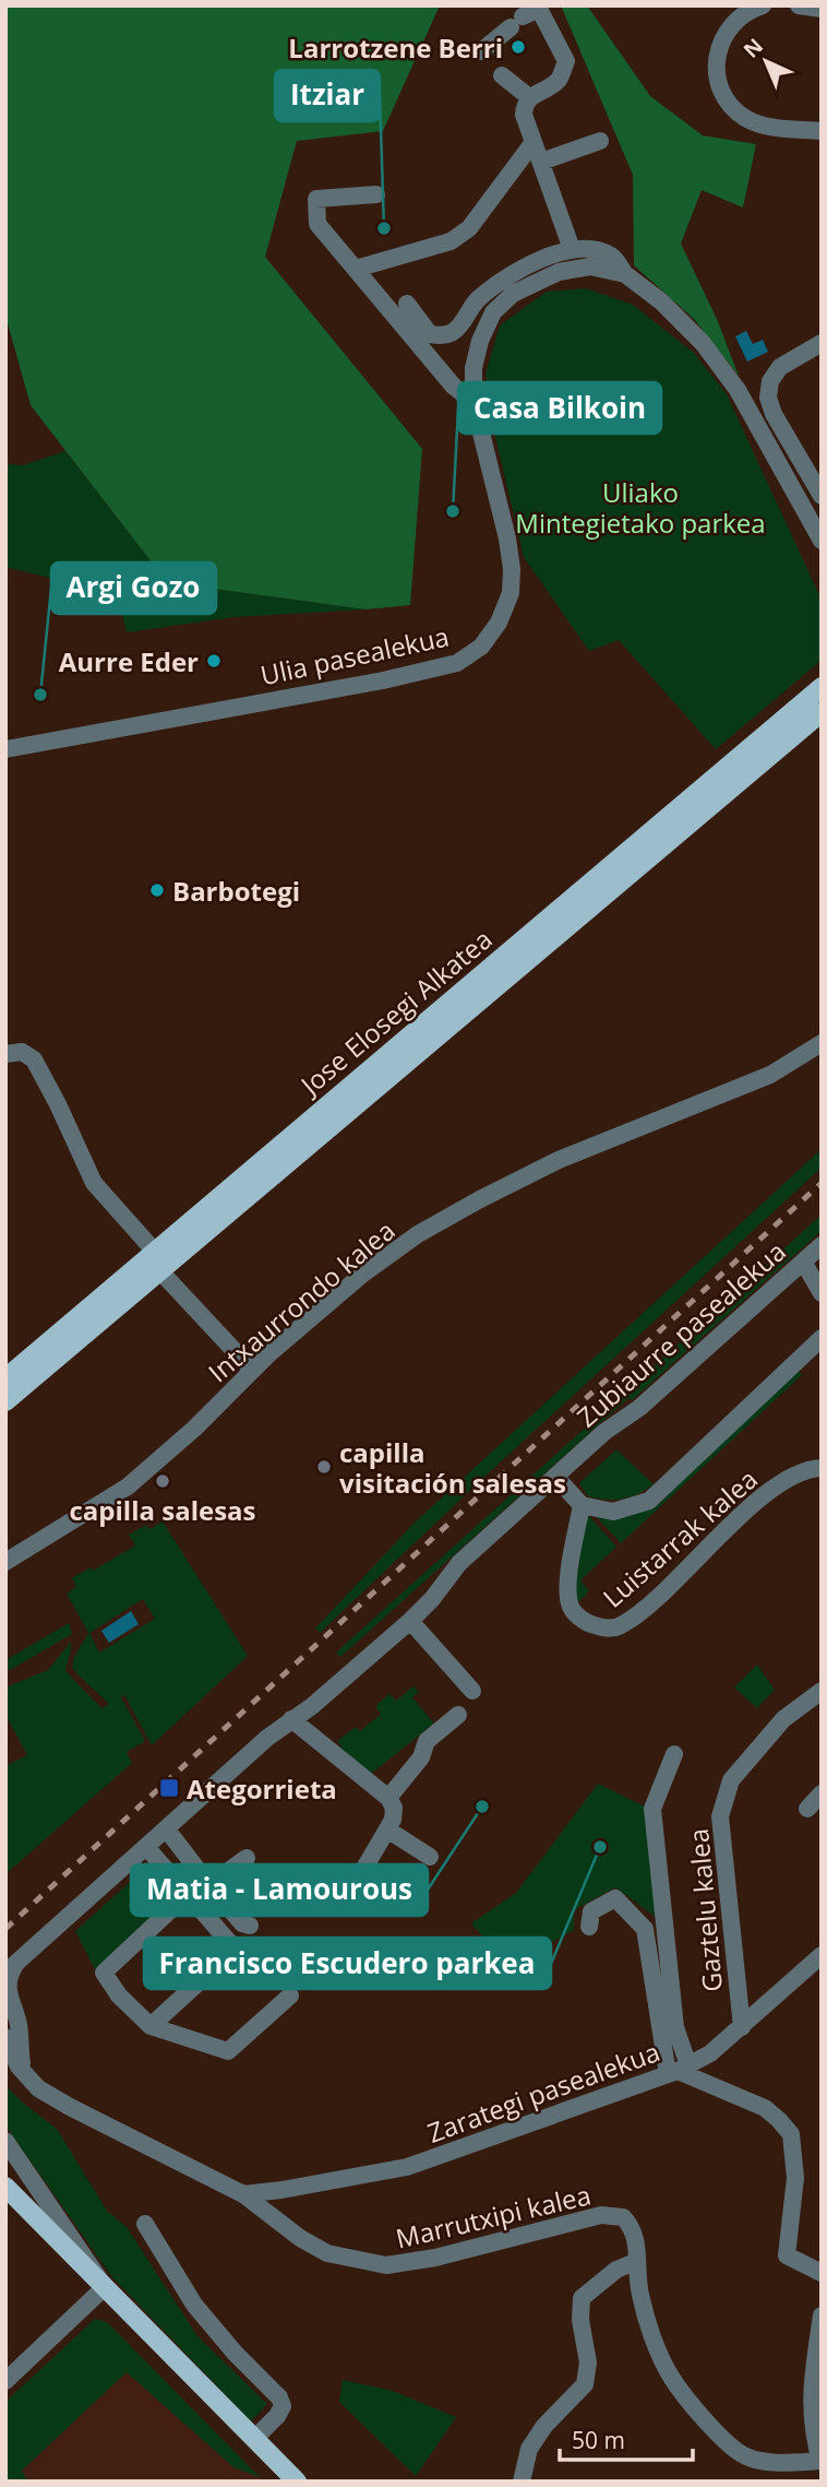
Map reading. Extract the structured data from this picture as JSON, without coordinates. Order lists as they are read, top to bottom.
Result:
{
  "streets": {
    "main road": ["Jose Elosegi Alkatea"],
    "street": [
      "Ulia pasealekua",
      "Intxaurrondo kalea",
      "Zubiaurre pasealekua",
      "Luistarrak kalea",
      "Gaztelu kalea",
      "Zarategi pasealekua",
      "Marrutxipi kalea"
    ]
  },
  "crossings": [
    ["Gaztelu kalea", "Zarategi pasealekua"],
    ["Zarategi pasealekua", "Marrutxipi kalea"]
  ],
  "parks": ["Uliako Mintegietako parkea"],
  "places": {
    "other": [
      "Larrotzene Berri",
      "Itziar",
      "Casa Bilkoin",
      "Aurre Eder",
      "Argi Gozo",
      "Barbotegi",
      "capilla visitación salesas",
      "capilla salesas",
      "Matia - Lamourous",
      "Francisco Escudero parkea"
    ],
    "transit": ["Ategorrieta"]
  },
  "scale_bar": "50 m",
  "north": "top left"
}
